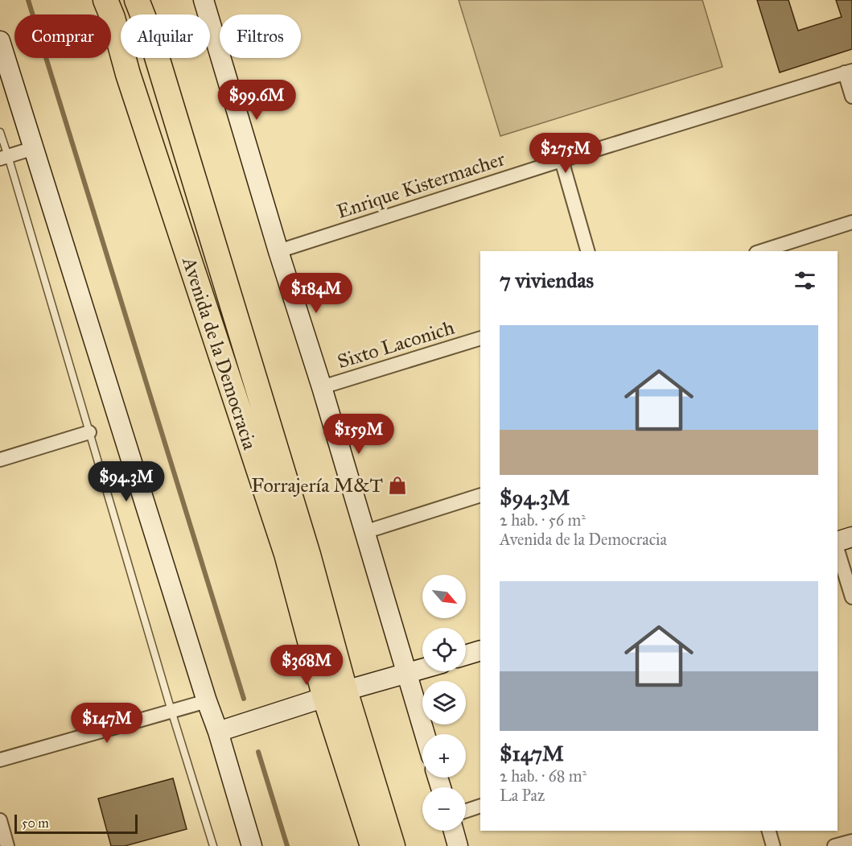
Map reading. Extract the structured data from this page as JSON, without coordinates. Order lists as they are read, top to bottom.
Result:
{
  "streets": {
    "highway": ["Avenida de la Democracia"],
    "street": ["Enrique Kistermacher", "Sixto Laconich"]
  },
  "places": {
    "shop": ["Forrajería M&T"]
  },
  "scale_bar": "50 m",
  "north": "bottom right",
  "page": {
    "chip": ["Comprar", "Alquilar", "Filtros"],
    "price": [
      "$99.6M",
      "$275M",
      "$184M",
      "$159M",
      "$94.3M",
      "$368M",
      "$147M"
    ],
    "heading": "7 viviendas",
    "list": [
      {
        "name": "$94.3M",
        "note": "2 hab. · 56 m² · Avenida de la Democracia"
      },
      {
        "name": "$147M",
        "note": "2 hab. · 68 m² · La Paz"
      }
    ],
    "map_buttons": ["+", "−"],
    "scale": "50 m"
  }
}
